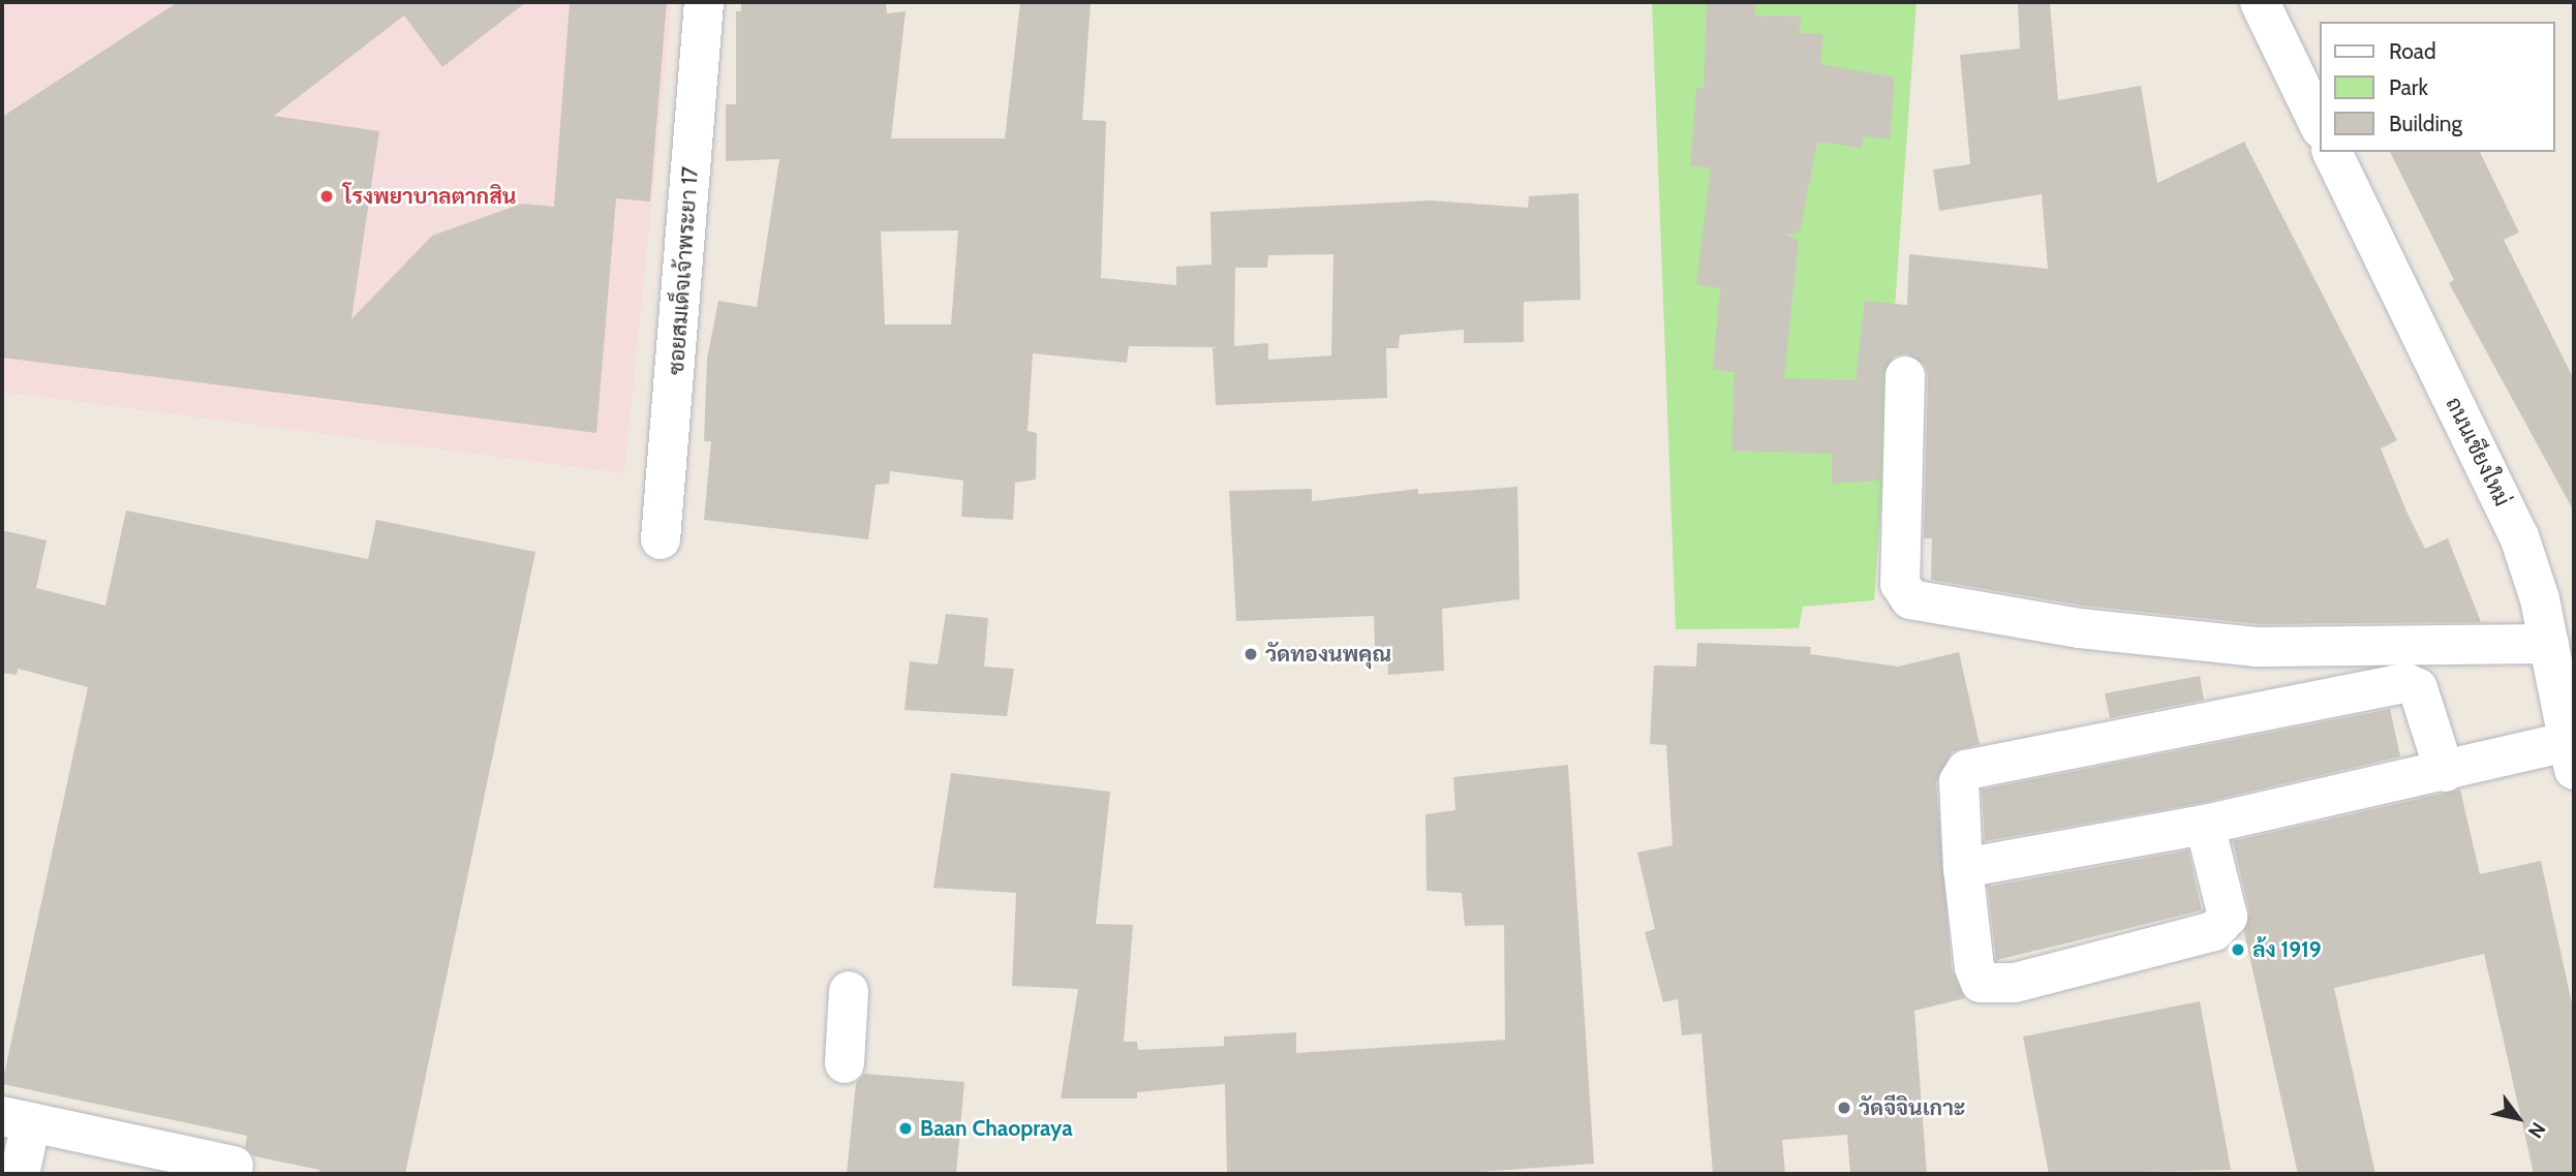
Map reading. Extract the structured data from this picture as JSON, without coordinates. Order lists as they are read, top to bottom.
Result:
{
  "streets": {
    "street": ["ซอยสมเด็จเจ้าพระยา 17", "ถนนเชียงใหม่"]
  },
  "places": [
    "โรงพยาบาลตากสิน",
    "วัดทองนพคุณ",
    "ล้ง 1919",
    "วัดจีจินเกาะ",
    "Baan Chaopraya"
  ],
  "legend": ["Road", "Park", "Building"],
  "north": "bottom right"
}
